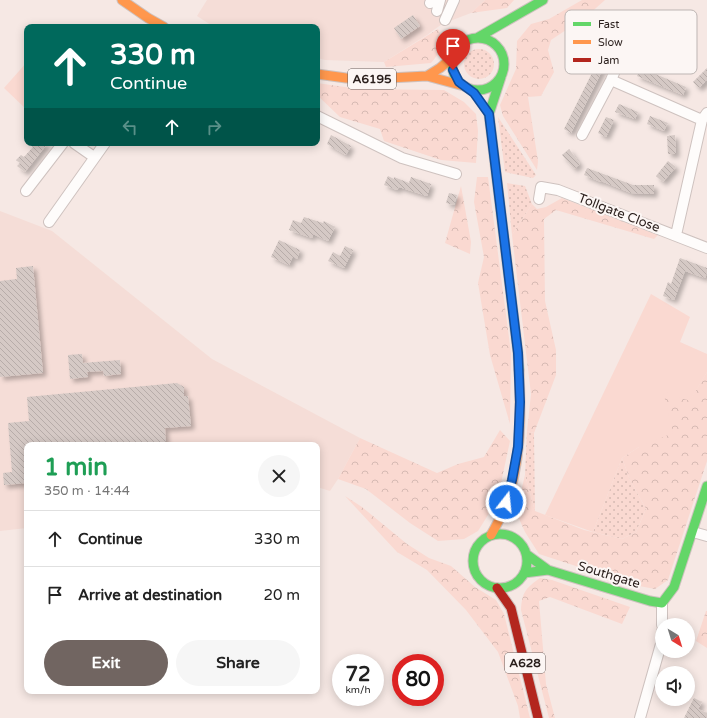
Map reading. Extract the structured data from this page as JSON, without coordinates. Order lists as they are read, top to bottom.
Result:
{
  "streets": {
    "main road": ["A6195", "Southgate", "A628"],
    "street": ["Tollgate Close"]
  },
  "crossings": [
    ["Southgate", "A628"]
  ],
  "legend": ["Fast", "Slow", "Jam"],
  "north": "bottom right",
  "page": {
    "turn": ["330 m", "Continue"],
    "heading": ["1 min", "350 m · 14:44"],
    "list": [
      {
        "name": "Continue",
        "value": "330 m"
      },
      {
        "name": "Arrive at destination",
        "value": "20 m"
      }
    ],
    "buttons": ["Exit", "Share"],
    "speed": "72 km/h",
    "limit": "80"
  }
}
